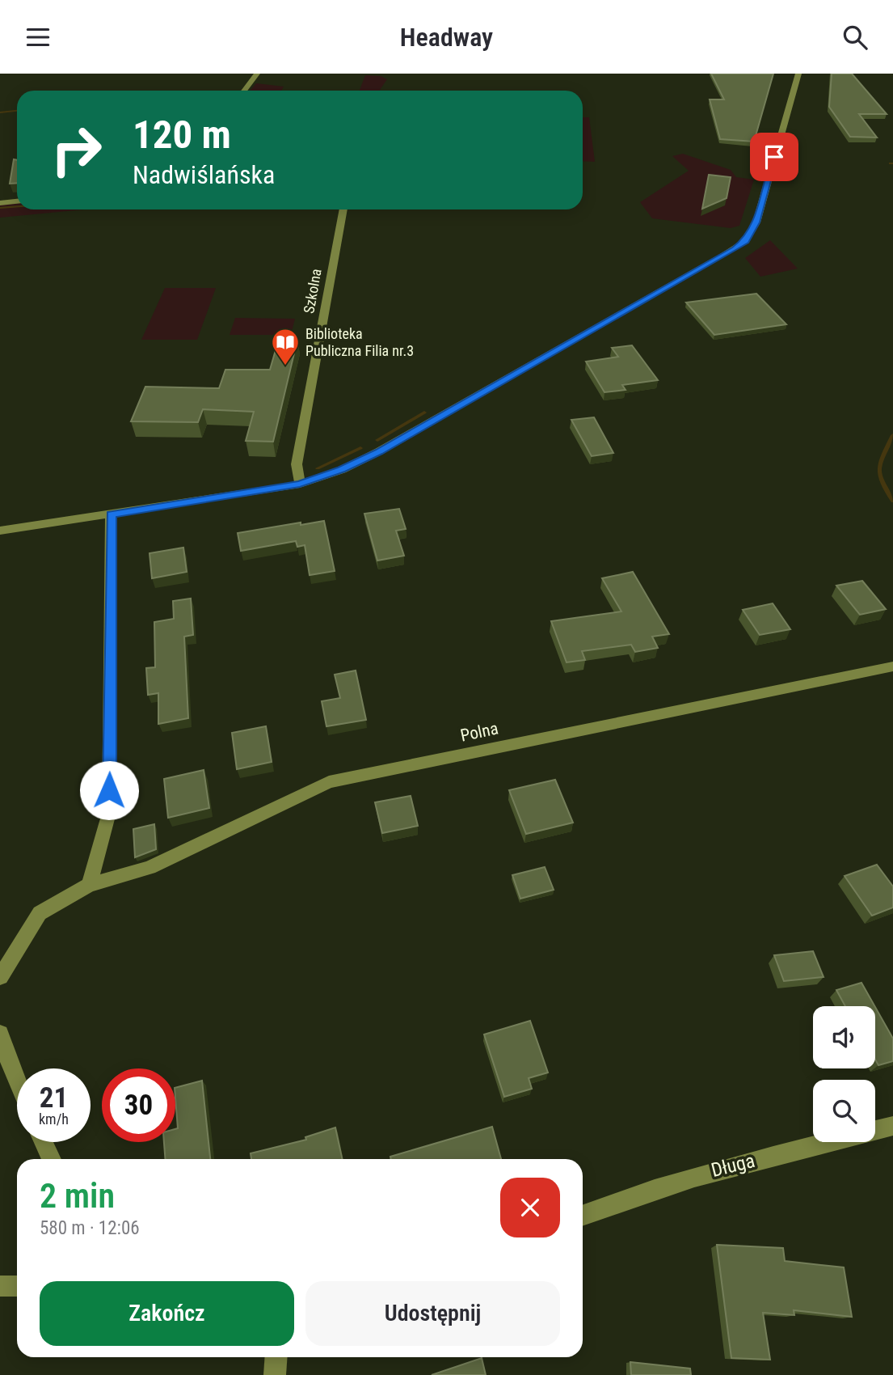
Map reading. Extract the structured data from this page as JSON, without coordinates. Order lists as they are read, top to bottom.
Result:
{
  "streets": {
    "street": ["Szkolna", "Polna", "Długa"]
  },
  "places": {
    "library": ["Biblioteka Publiczna Filia nr.3"]
  },
  "page": {
    "header": "Headway",
    "turn": ["120 m", "Nadwiślańska"],
    "speed": "21 km/h",
    "limit": "30",
    "heading": ["2 min", "580 m · 12:06"],
    "buttons": ["Zakończ", "Udostępnij"]
  }
}
